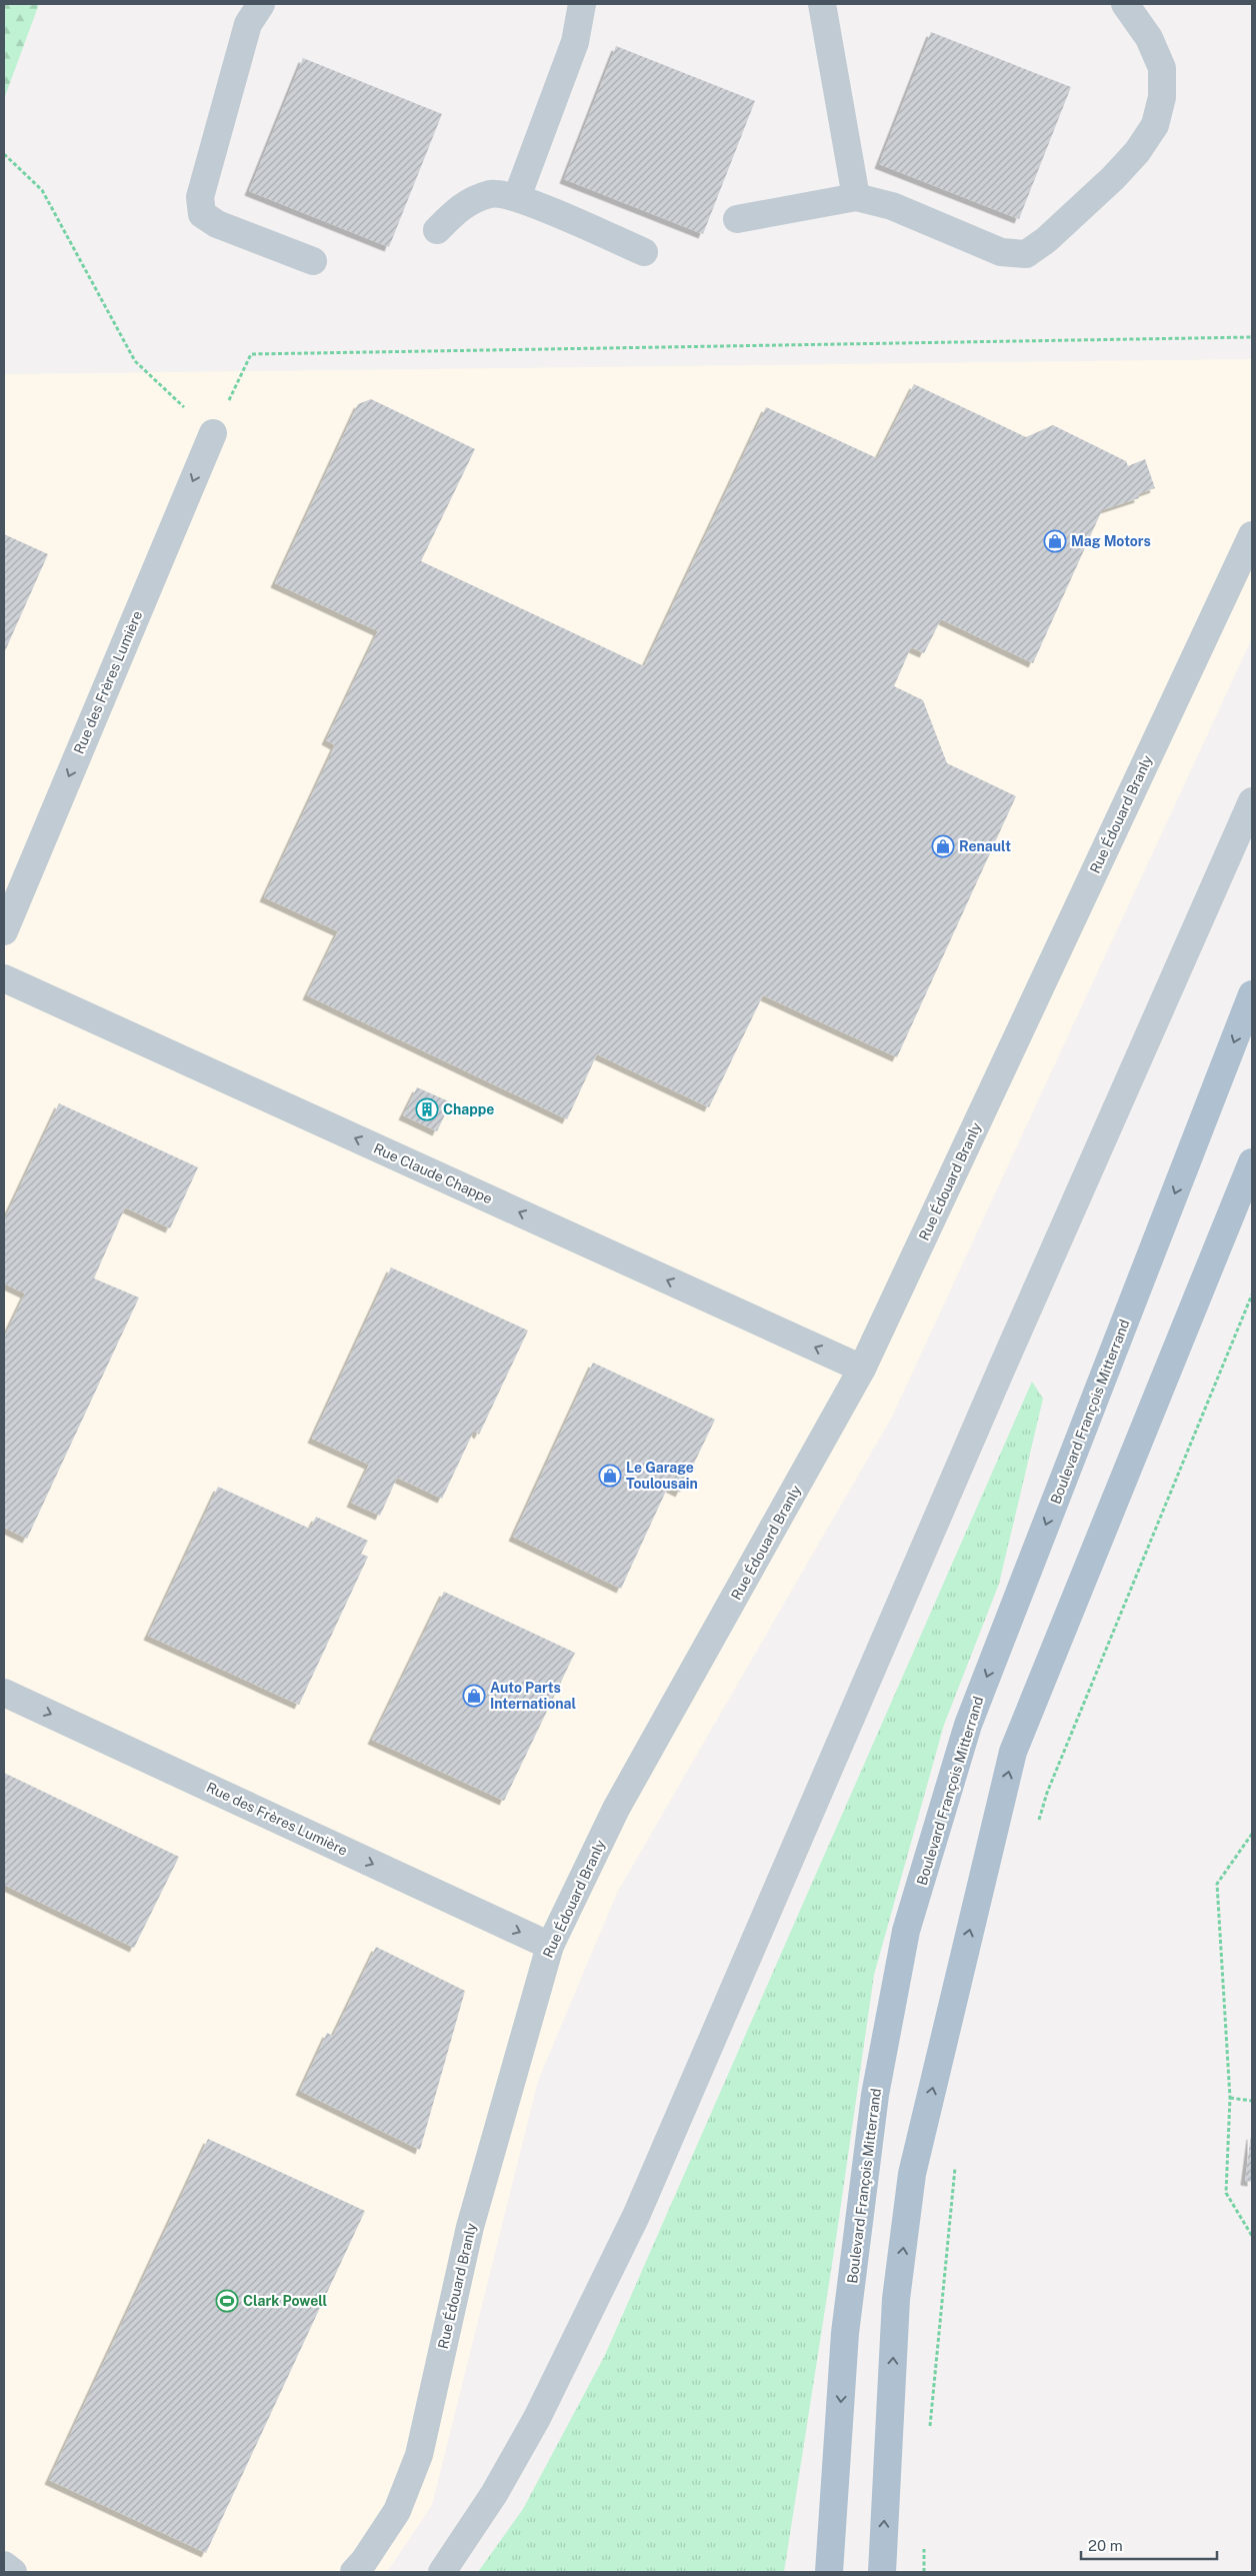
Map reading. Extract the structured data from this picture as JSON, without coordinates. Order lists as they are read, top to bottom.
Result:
{
  "streets": {
    "main road": ["Boulevard François Mitterrand"],
    "street": ["Rue des Frères Lumière", "Rue Édouard Branly", "Rue Claude Chappe"]
  },
  "crossings": [
    ["Rue des Frères Lumière", "Rue Édouard Branly"],
    ["Rue Édouard Branly", "Rue Claude Chappe"]
  ],
  "one_way": ["Rue Claude Chappe"],
  "places": {
    "shop": [
      "Mag Motors",
      "Renault",
      "Le Garage Toulousain",
      "Auto Parts International"
    ],
    "building": ["Chappe"],
    "sports": ["Clark Powell"]
  },
  "scale_bar": "20 m"
}
